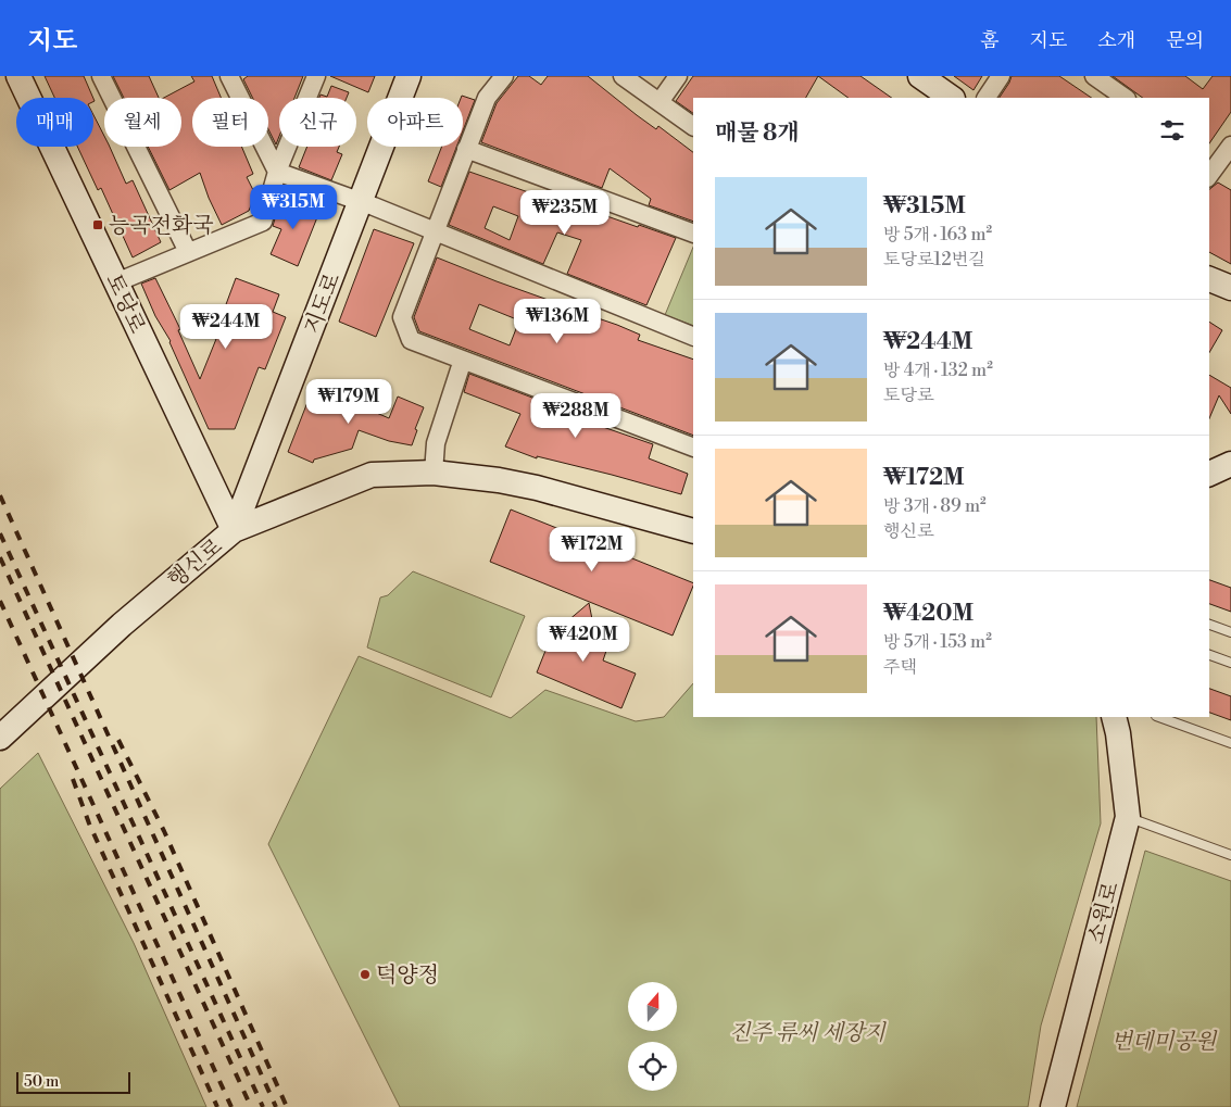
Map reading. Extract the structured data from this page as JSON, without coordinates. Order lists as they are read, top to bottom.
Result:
{
  "streets": {
    "main road": [
      "토당로",
      "지도로",
      "행신로",
      "소원로"
    ]
  },
  "crossings": [
    ["토당로", "지도로"],
    ["토당로", "행신로"],
    ["지도로", "행신로"]
  ],
  "parks": ["진주 류씨 세장지", "번데미공원"],
  "places": {
    "transit": ["능곡전화국"],
    "other": ["덕양정"]
  },
  "scale_bar": "50 m",
  "north": "top",
  "page": {
    "header": "지도",
    "nav": [
      "홈",
      "지도",
      "소개",
      "문의"
    ],
    "chip": [
      "매매",
      "월세",
      "필터",
      "신규",
      "아파트"
    ],
    "heading": "매물 8개",
    "list": [
      {
        "name": "₩315M",
        "note": "방 5개 · 163 m² · 토당로12번길"
      },
      {
        "name": "₩244M",
        "note": "방 4개 · 132 m² · 토당로"
      },
      {
        "name": "₩172M",
        "note": "방 3개 · 89 m² · 행신로"
      },
      {
        "name": "₩420M",
        "note": "방 5개 · 153 m² · 주택"
      }
    ],
    "price": [
      "₩315M",
      "₩235M",
      "₩136M",
      "₩244M",
      "₩179M",
      "₩288M",
      "₩172M",
      "₩420M"
    ],
    "scale": "50 m"
  }
}
